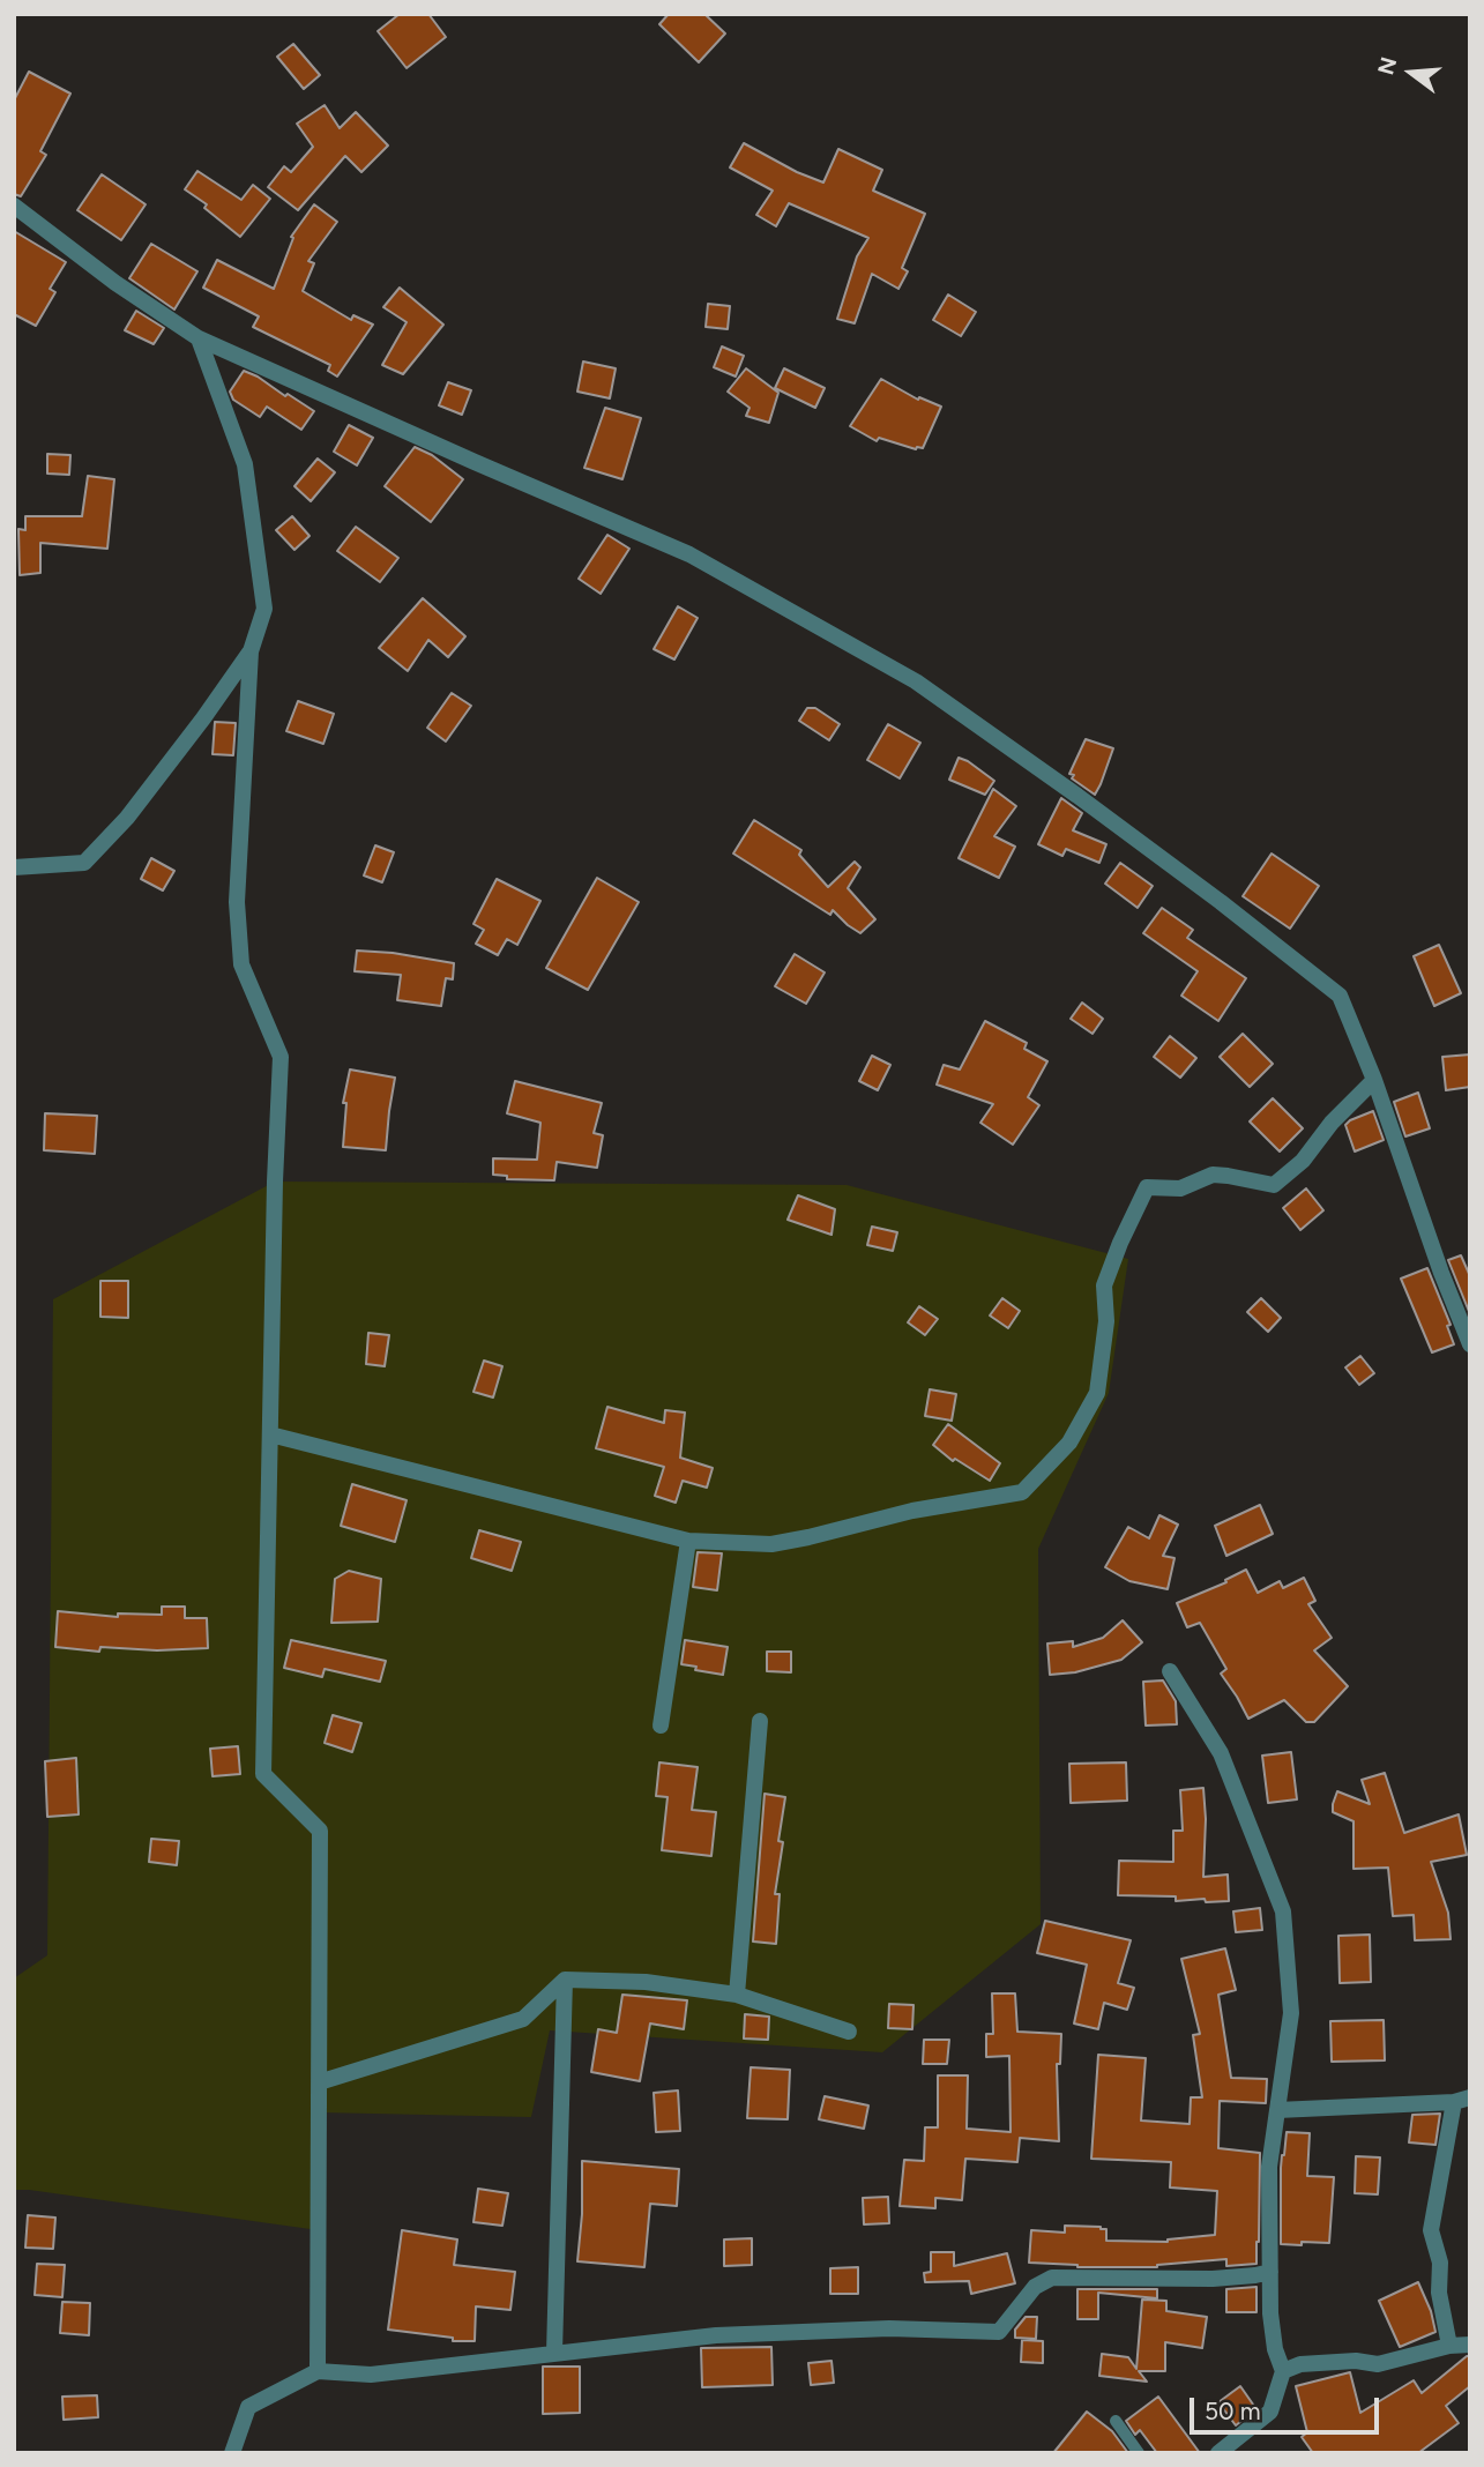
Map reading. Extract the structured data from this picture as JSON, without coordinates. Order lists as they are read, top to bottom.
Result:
{
  "scale_bar": "50 m",
  "north": "left"
}
